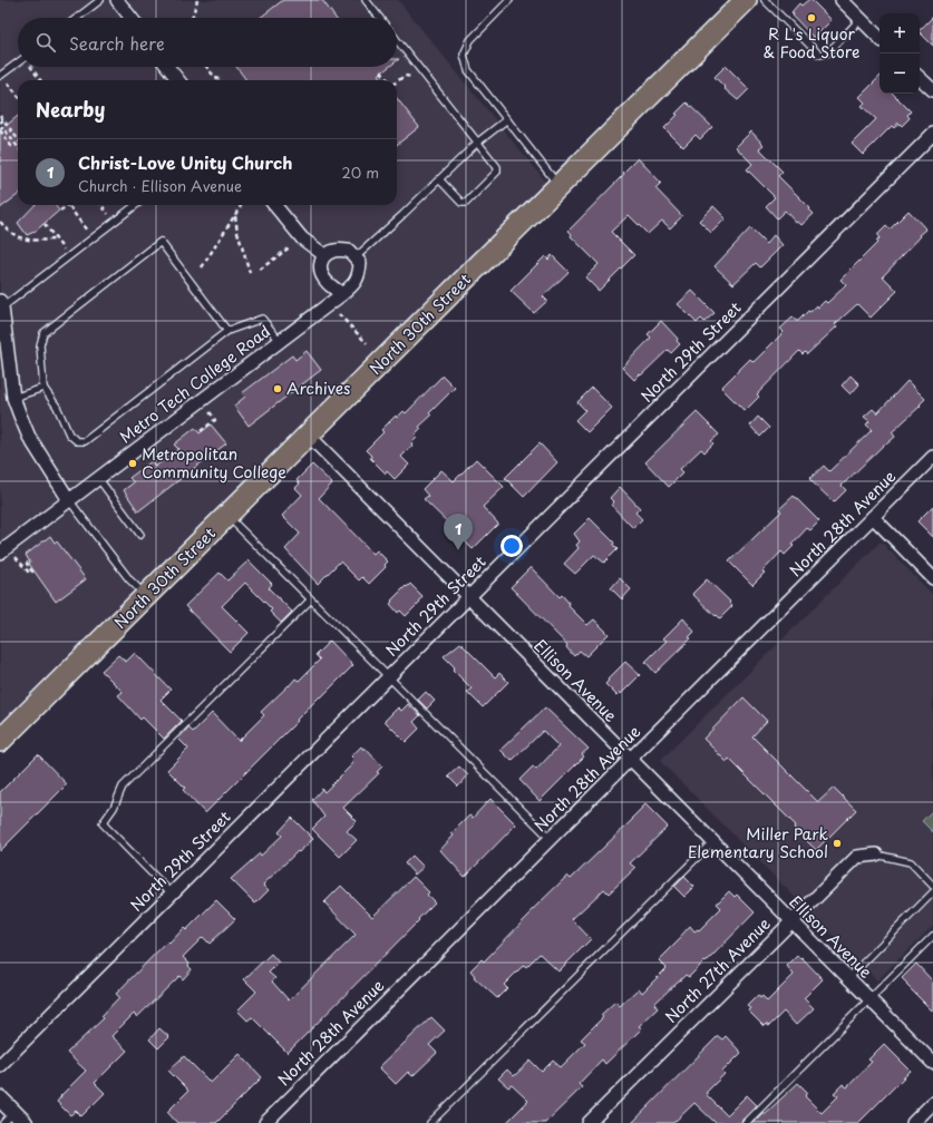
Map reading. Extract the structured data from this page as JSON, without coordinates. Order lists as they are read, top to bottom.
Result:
{
  "streets": {
    "highway": ["North 30th Street"],
    "street": [
      "North 29th Street",
      "Metro Tech College Road",
      "North 28th Avenue",
      "Ellison Avenue",
      "North 27th Avenue"
    ]
  },
  "crossings": [
    ["North 30th Street", "Ellison Avenue"],
    ["North 29th Street", "Ellison Avenue"],
    ["North 28th Avenue", "Ellison Avenue"],
    ["Ellison Avenue", "North 27th Avenue"]
  ],
  "places": [
    "R L's Liquor & Food Store",
    "Archives",
    "Metropolitan Community College",
    "Miller Park Elementary School"
  ],
  "page": {
    "map_buttons": ["+", "−"],
    "search": "Search here",
    "heading": "Nearby",
    "list": [
      {
        "mark": "1",
        "name": "Christ-Love Unity Church",
        "note": "Church · Ellison Avenue",
        "value": "20 m"
      }
    ],
    "pins": "1"
  }
}
